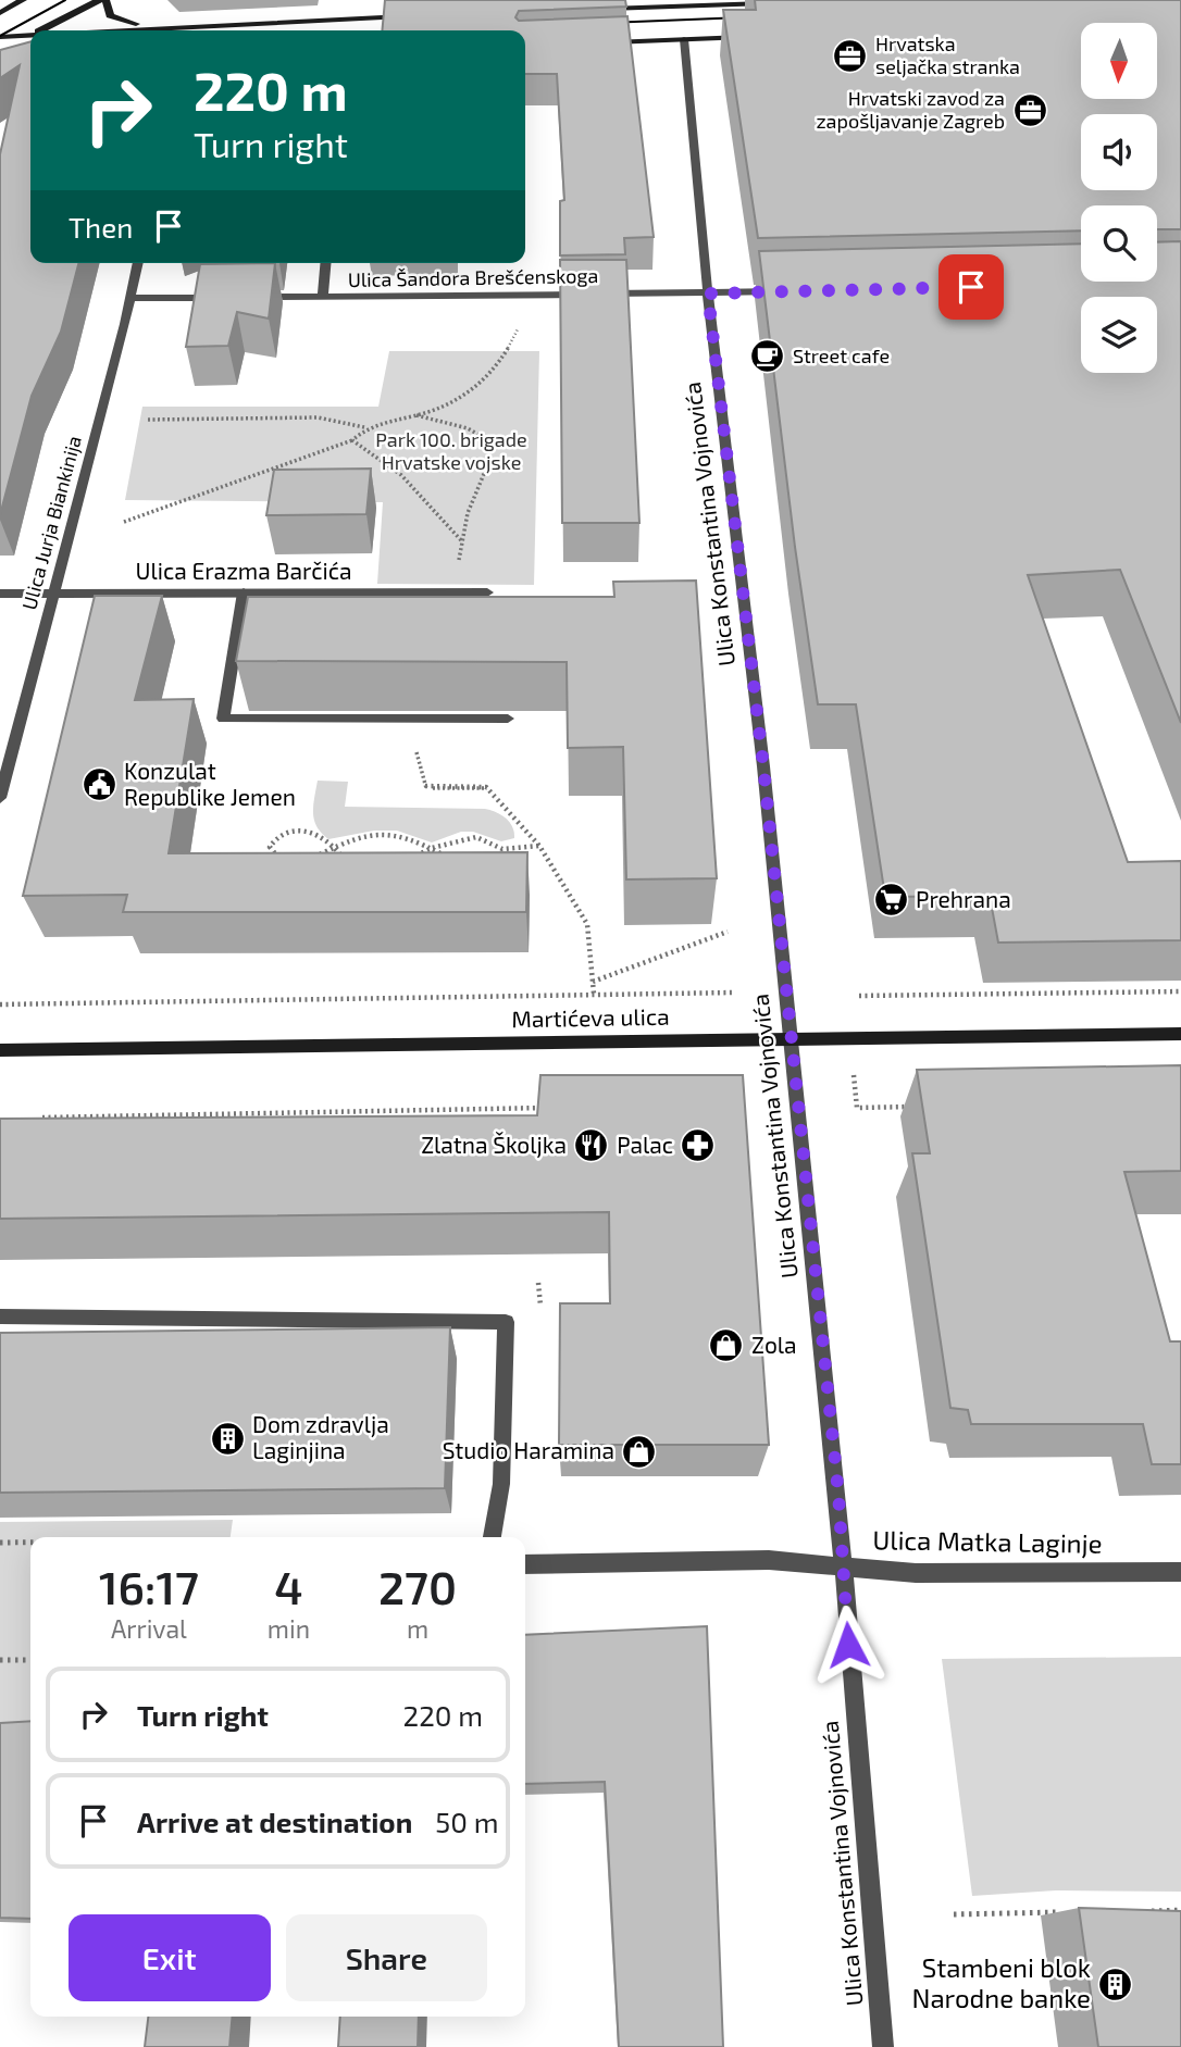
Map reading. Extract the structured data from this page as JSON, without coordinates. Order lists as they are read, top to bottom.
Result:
{
  "streets": {
    "main road": ["Martićeva ulica"],
    "street": [
      "Ulica Šandora Brešćenskoga",
      "Ulica Jurja Biankinija",
      "Ulica Konstantina Vojnovića",
      "Ulica Erazma Barčića",
      "Ulica Matka Laginje"
    ]
  },
  "crossings": [
    ["Ulica Šandora Brešćenskoga", "Ulica Konstantina Vojnovića"],
    ["Ulica Jurja Biankinija", "Ulica Erazma Barčića"],
    ["Ulica Konstantina Vojnovića", "Martićeva ulica"],
    ["Ulica Konstantina Vojnovića", "Ulica Matka Laginje"]
  ],
  "parks": ["Park 100. brigade Hrvatske vojske"],
  "places": {
    "office": ["Hrvatska seljačka stranka", "Hrvatski zavod za zapošljavanje Zagreb"],
    "cafe": ["Street cafe"],
    "public building": ["Konzulat Republike Jemen"],
    "supermarket": ["Prehrana"],
    "restaurant": ["Zlatna Školjka"],
    "pharmacy": ["Palac"],
    "shop": ["Zola", "Studio Haramina"],
    "building": ["Dom zdravlja Laginjina", "Stambeni blok Narodne banke"]
  },
  "north": "bottom",
  "page": {
    "turn": ["220 m", "Turn right"],
    "then": "Then",
    "eta": [
      "16:17",
      "Arrival",
      "4",
      "min",
      "270",
      "m"
    ],
    "list": [
      {
        "name": "Turn right",
        "value": "220 m"
      },
      {
        "name": "Arrive at destination",
        "value": "50 m"
      }
    ],
    "buttons": ["Exit", "Share"]
  }
}
